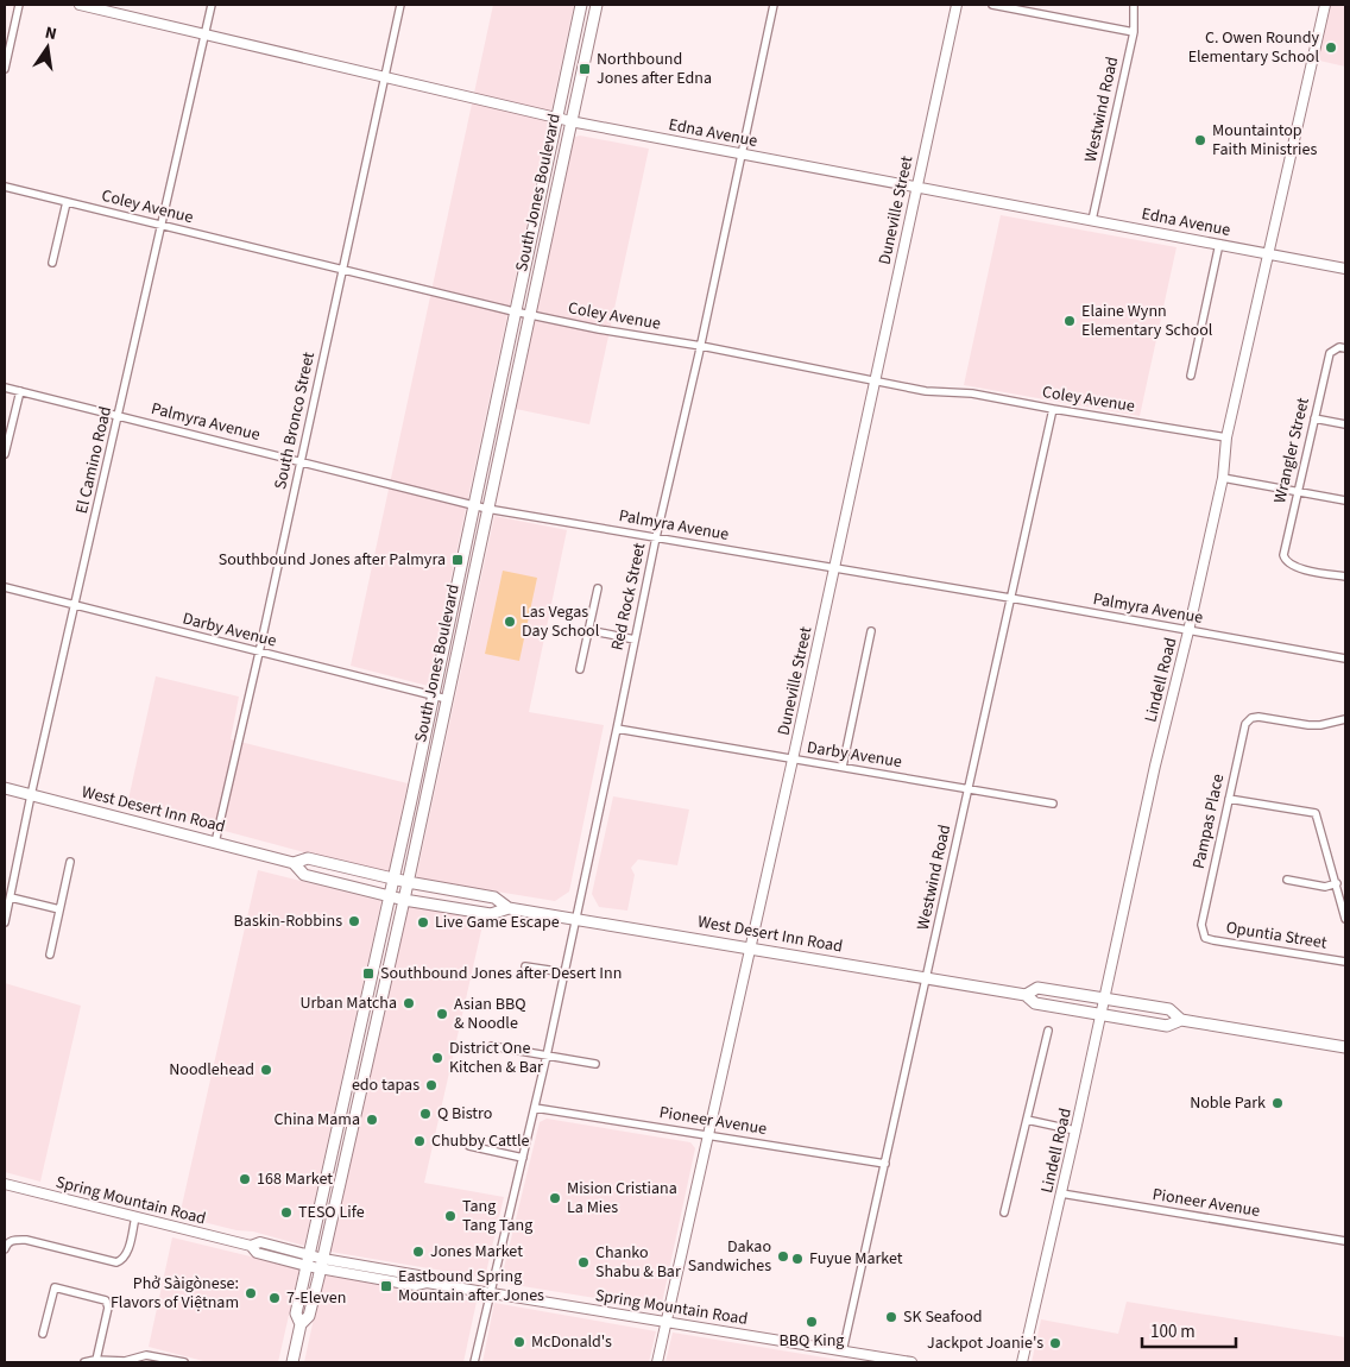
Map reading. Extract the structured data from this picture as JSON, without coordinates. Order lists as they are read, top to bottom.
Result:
{
  "streets": {
    "main road": ["South Jones Boulevard", "West Desert Inn Road"],
    "street": [
      "Westwind Road",
      "Edna Avenue",
      "Coley Avenue",
      "Duneville Street",
      "South Bronco Street",
      "Palmyra Avenue",
      "Wrangler Street",
      "El Camino Road",
      "Red Rock Street",
      "Darby Avenue",
      "Lindell Road",
      "Pampas Place",
      "Opuntia Street",
      "Pioneer Avenue",
      "Spring Mountain Road"
    ]
  },
  "crossings": [
    ["Westwind Road", "Edna Avenue"],
    ["Westwind Road", "Coley Avenue"],
    ["Westwind Road", "Palmyra Avenue"],
    ["Westwind Road", "Darby Avenue"],
    ["Westwind Road", "West Desert Inn Road"],
    ["Westwind Road", "Pioneer Avenue"],
    ["Westwind Road", "Spring Mountain Road"],
    ["Edna Avenue", "South Jones Boulevard"],
    ["Edna Avenue", "Duneville Street"],
    ["Edna Avenue", "South Bronco Street"],
    ["Edna Avenue", "El Camino Road"],
    ["Edna Avenue", "Red Rock Street"],
    ["Edna Avenue", "Lindell Road"],
    ["South Jones Boulevard", "Coley Avenue"],
    ["South Jones Boulevard", "Palmyra Avenue"],
    ["South Jones Boulevard", "Darby Avenue"],
    ["South Jones Boulevard", "West Desert Inn Road"],
    ["South Jones Boulevard", "Spring Mountain Road"],
    ["Coley Avenue", "Duneville Street"],
    ["Coley Avenue", "South Bronco Street"],
    ["Coley Avenue", "El Camino Road"],
    ["Coley Avenue", "Red Rock Street"],
    ["Coley Avenue", "Lindell Road"],
    ["Duneville Street", "Palmyra Avenue"],
    ["Duneville Street", "Darby Avenue"],
    ["Duneville Street", "West Desert Inn Road"],
    ["Duneville Street", "Pioneer Avenue"],
    ["Duneville Street", "Spring Mountain Road"],
    ["South Bronco Street", "Palmyra Avenue"],
    ["South Bronco Street", "Darby Avenue"],
    ["South Bronco Street", "West Desert Inn Road"],
    ["Palmyra Avenue", "El Camino Road"],
    ["Palmyra Avenue", "Red Rock Street"],
    ["Palmyra Avenue", "Lindell Road"],
    ["El Camino Road", "Darby Avenue"],
    ["El Camino Road", "West Desert Inn Road"],
    ["Red Rock Street", "Darby Avenue"],
    ["Red Rock Street", "West Desert Inn Road"],
    ["Red Rock Street", "Pioneer Avenue"],
    ["Red Rock Street", "Spring Mountain Road"],
    ["Lindell Road", "West Desert Inn Road"],
    ["Lindell Road", "Pioneer Avenue"],
    ["Pampas Place", "Opuntia Street"]
  ],
  "places": {
    "other": [
      "C. Owen Roundy Elementary School",
      "Mountaintop Faith Ministries",
      "Elaine Wynn Elementary School",
      "Las Vegas Day School",
      "Baskin-Robbins",
      "Live Game Escape",
      "Urban Matcha",
      "Asian BBQ & Noodle",
      "District One Kitchen & Bar",
      "Noodlehead",
      "edo tapas",
      "Noble Park",
      "Q Bistro",
      "China Mama",
      "Chubby Cattle",
      "168 Market",
      "Mision Cristiana La Mies",
      "TESO Life",
      "Tang Tang Tang",
      "Jones Market",
      "Dakao Sandwiches",
      "Fuyue Market",
      "Chanko Shabu & Bar",
      "Phở Sàigònese: Flavors of Việtnam",
      "7-Eleven",
      "SK Seafood",
      "BBQ King",
      "McDonald's",
      "Jackpot Joanie's"
    ],
    "transit": [
      "Northbound Jones after Edna",
      "Southbound Jones after Palmyra",
      "Southbound Jones after Desert Inn",
      "Eastbound Spring Mountain after Jones"
    ]
  },
  "scale_bar": "100 m",
  "north": "top"
}
